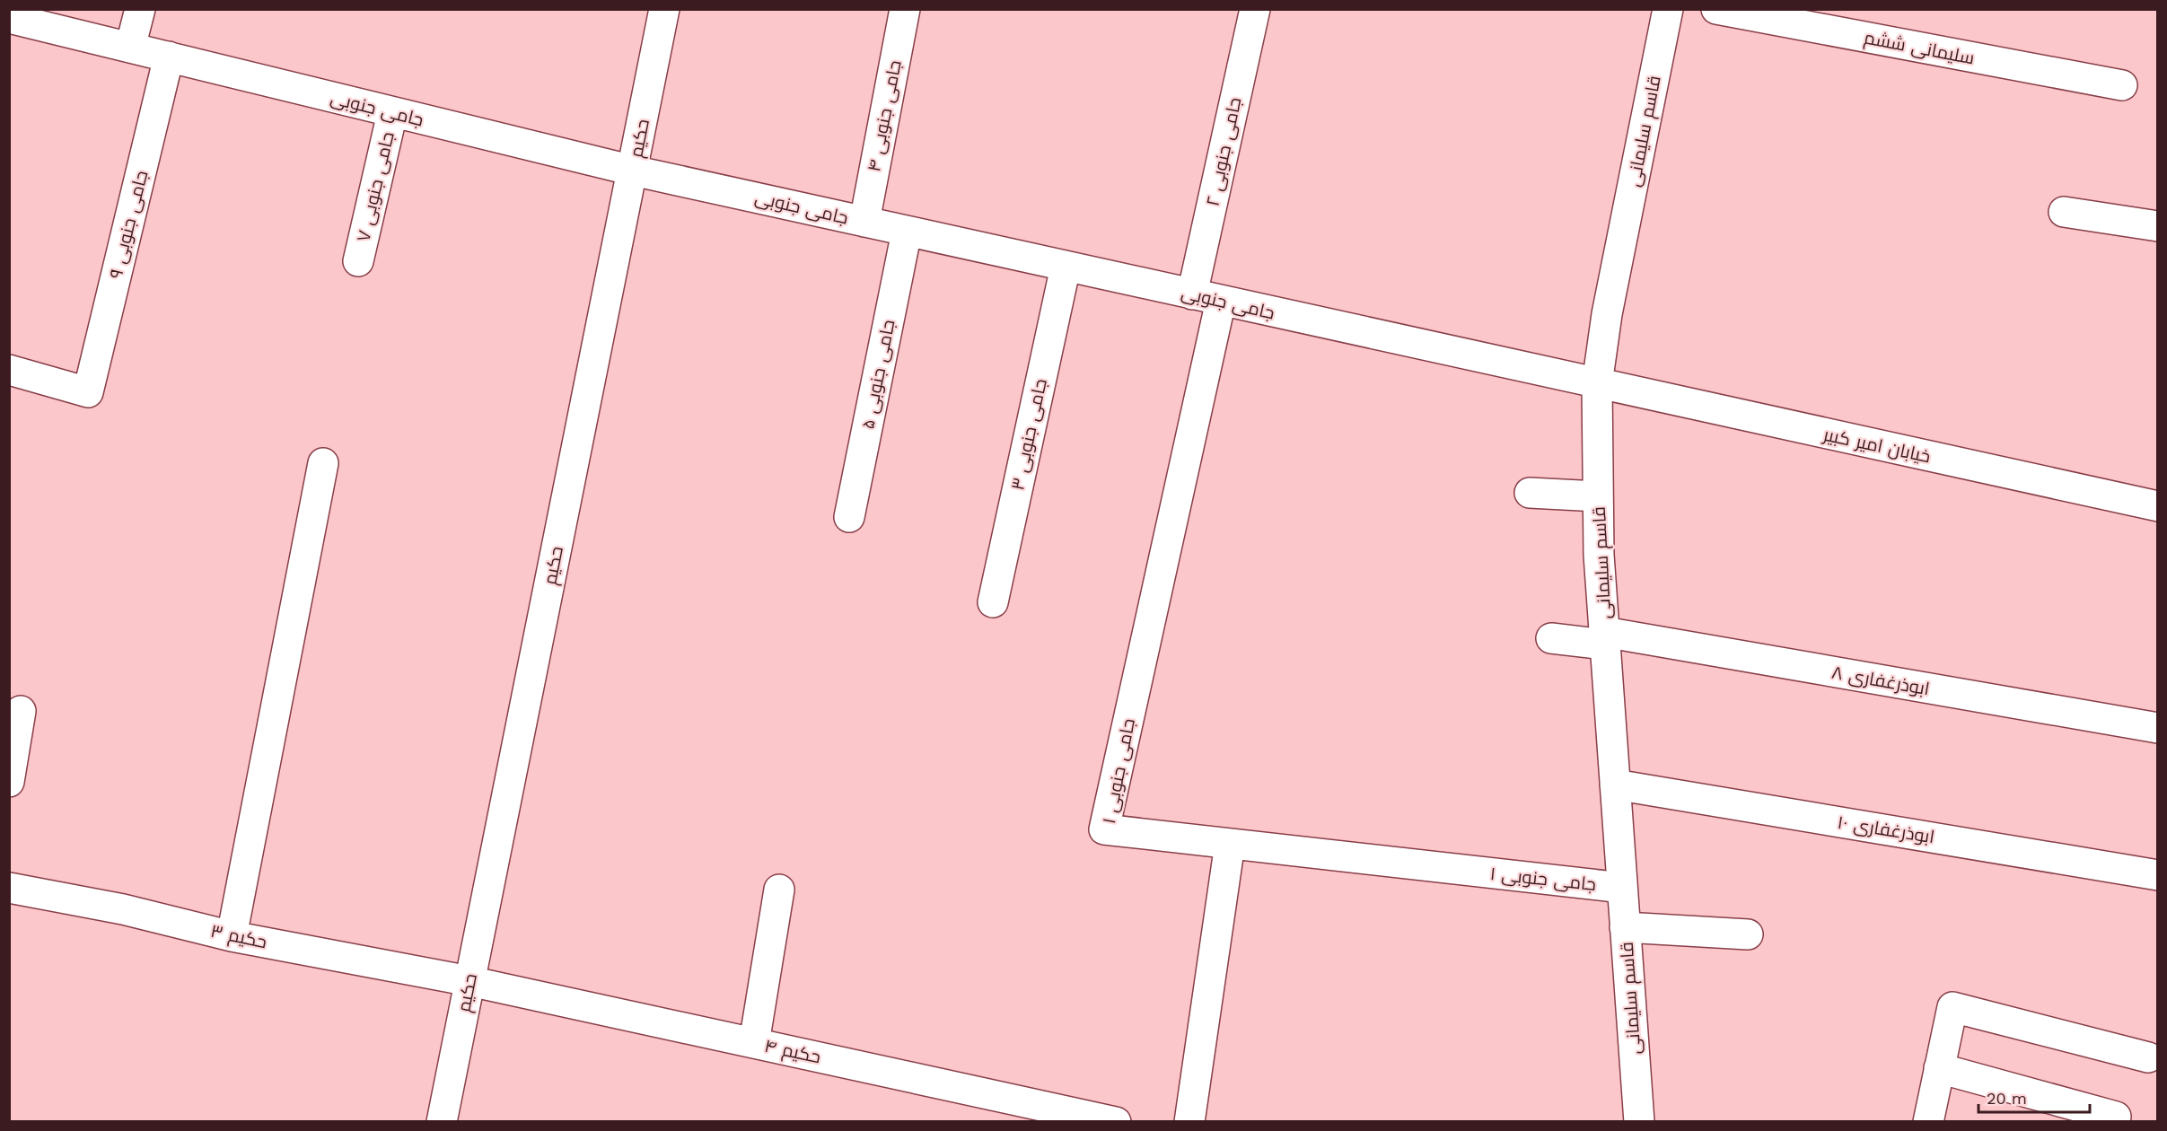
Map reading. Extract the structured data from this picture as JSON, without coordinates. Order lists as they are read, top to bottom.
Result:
{
  "streets": {
    "street": [
      "سلیمانی ششم",
      "جامی جنوبی",
      "جامی جنوبی ۴",
      "قاسم سلیمانی",
      "حکیم",
      "جامی جنوبی ۲",
      "جامی جنوبی ۷",
      "جامی جنوبی ۹",
      "جامی جنوبی ۵",
      "جامی جنوبی ۳",
      "خیابان امیر کبیر",
      "ابوذرغفاری ۸",
      "جامی جنوبی ۱",
      "ابوذرغفاری ۱۰",
      "حکیم ۳",
      "حکیم ۴"
    ]
  },
  "crossings": [
    ["جامی جنوبی", "جامی جنوبی ۴"],
    ["جامی جنوبی", "قاسم سلیمانی"],
    ["جامی جنوبی", "حکیم"],
    ["جامی جنوبی", "جامی جنوبی ۲"],
    ["جامی جنوبی", "جامی جنوبی ۷"],
    ["جامی جنوبی", "جامی جنوبی ۹"],
    ["جامی جنوبی", "جامی جنوبی ۵"],
    ["جامی جنوبی", "جامی جنوبی ۳"],
    ["جامی جنوبی", "خیابان امیر کبیر"],
    ["جامی جنوبی", "جامی جنوبی ۱"],
    ["قاسم سلیمانی", "خیابان امیر کبیر"],
    ["قاسم سلیمانی", "ابوذرغفاری ۸"],
    ["قاسم سلیمانی", "جامی جنوبی ۱"],
    ["قاسم سلیمانی", "ابوذرغفاری ۱۰"],
    ["حکیم", "حکیم ۳"],
    ["حکیم", "حکیم ۴"],
    ["حکیم ۳", "حکیم ۴"]
  ],
  "scale_bar": "20 m"
}
